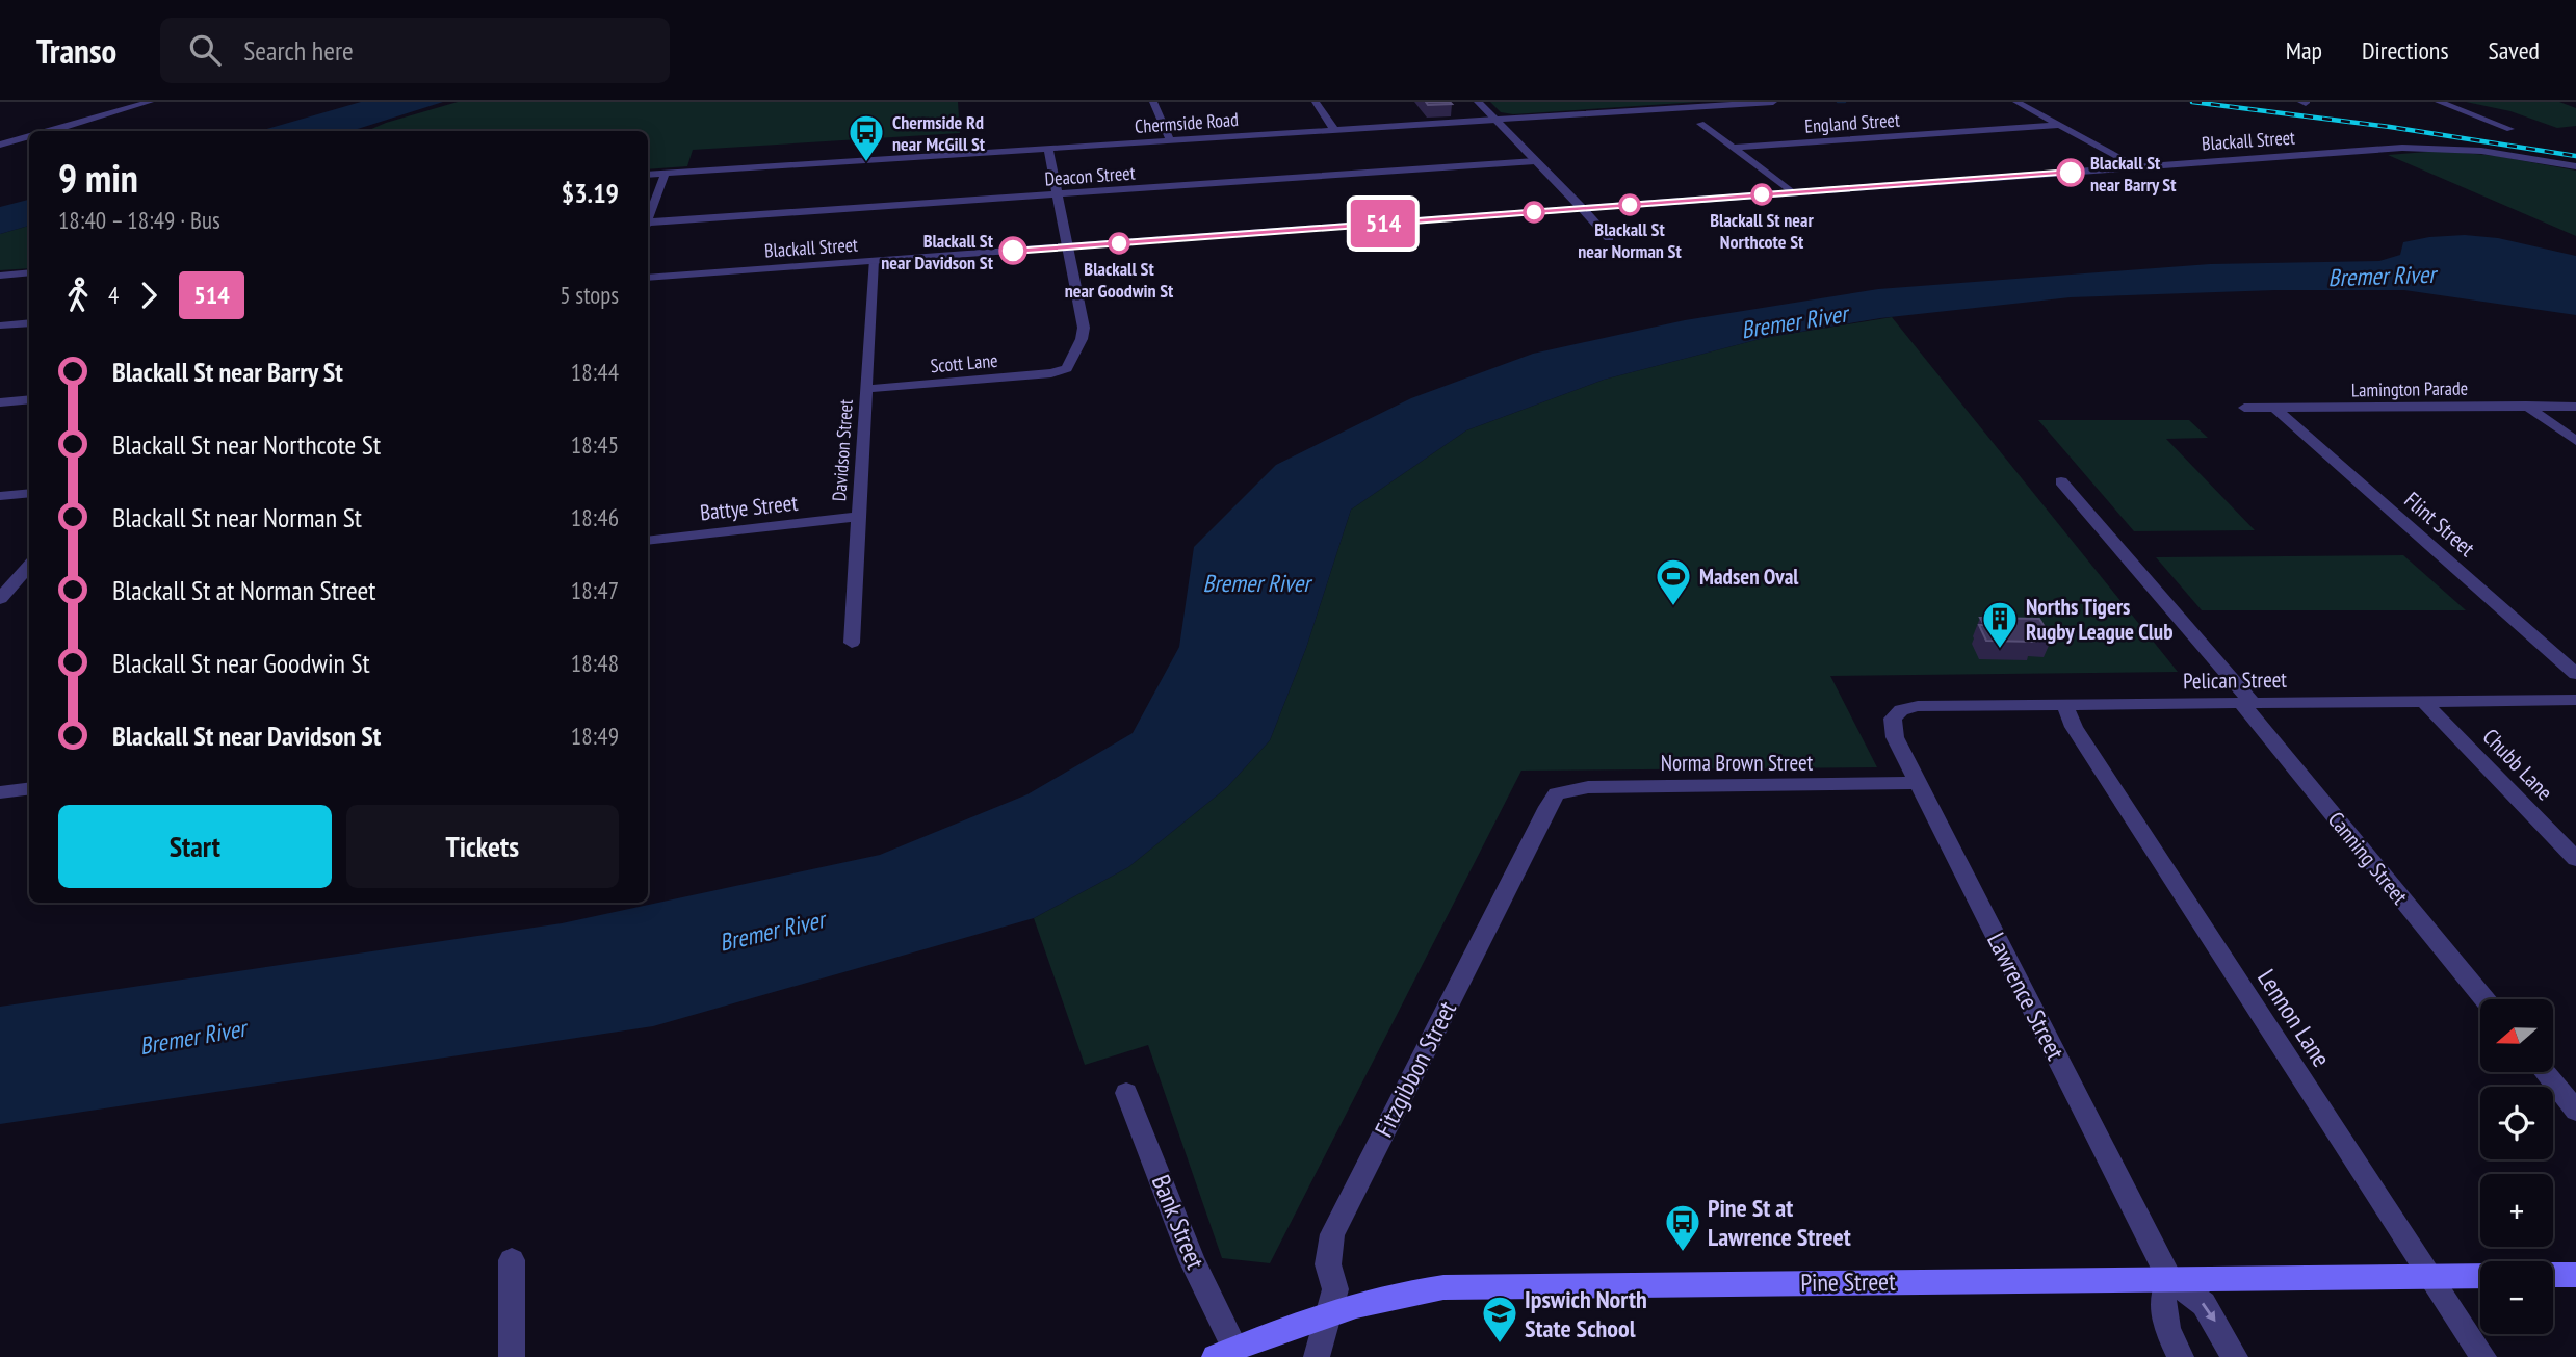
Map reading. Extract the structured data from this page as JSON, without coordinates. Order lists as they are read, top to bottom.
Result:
{
  "streets": {
    "main road": ["Pine Street"],
    "street": [
      "Chermside Road",
      "England Street",
      "Blackall Street",
      "Deacon Street",
      "Scott Lane",
      "Lamington Parade",
      "Davidson Street",
      "Battye Street",
      "Flint Street",
      "Pelican Street",
      "Norma Brown Street",
      "Chubb Lane",
      "Canning Street",
      "Lawrence Street",
      "Lennon Lane",
      "Fitzgibbon Street",
      "Bank Street"
    ]
  },
  "crossings": [
    ["Blackall Street", "Scott Lane"],
    ["Blackall Street", "Davidson Street"],
    ["Scott Lane", "Davidson Street"],
    ["Lamington Parade", "Flint Street"],
    ["Davidson Street", "Battye Street"],
    ["Pelican Street", "Chubb Lane"],
    ["Pelican Street", "Canning Street"],
    ["Pelican Street", "Lawrence Street"],
    ["Pelican Street", "Lennon Lane"],
    ["Norma Brown Street", "Lawrence Street"],
    ["Norma Brown Street", "Fitzgibbon Street"],
    ["Lawrence Street", "Pine Street"],
    ["Lennon Lane", "Pine Street"],
    ["Fitzgibbon Street", "Pine Street"],
    ["Bank Street", "Pine Street"]
  ],
  "water": ["Bremer River"],
  "places": {
    "bus stop": ["Chermside Rd near McGill St", "Pine St at Lawrence Street"],
    "other": [
      "Blackall St near Barry St",
      "Blackall St near Northcote St",
      "Blackall St near Norman St",
      "Blackall St near Goodwin St",
      "Blackall St near Davidson St"
    ],
    "sports": ["Madsen Oval"],
    "building": ["Norths Tigers Rugby League Club"],
    "school or university": ["Ipswich North State School"]
  },
  "lines": ["bus line 514"],
  "north": "left",
  "page": {
    "header": "Transo",
    "search": "Search here",
    "nav": ["Map", "Directions", "Saved"],
    "on_map": "514",
    "heading": ["9 min", "18:40 – 18:49 · Bus", "$3.19"],
    "legs": ["4", "514", "5 stops"],
    "list": [
      {
        "name": "Blackall St near Barry St",
        "value": "18:44"
      },
      {
        "name": "Blackall St near Northcote St",
        "value": "18:45"
      },
      {
        "name": "Blackall St near Norman St",
        "value": "18:46"
      },
      {
        "name": "Blackall St at Norman Street",
        "value": "18:47"
      },
      {
        "name": "Blackall St near Goodwin St",
        "value": "18:48"
      },
      {
        "name": "Blackall St near Davidson St",
        "value": "18:49"
      }
    ],
    "buttons": ["Start", "Tickets"],
    "map_buttons": ["+", "−"]
  }
}
